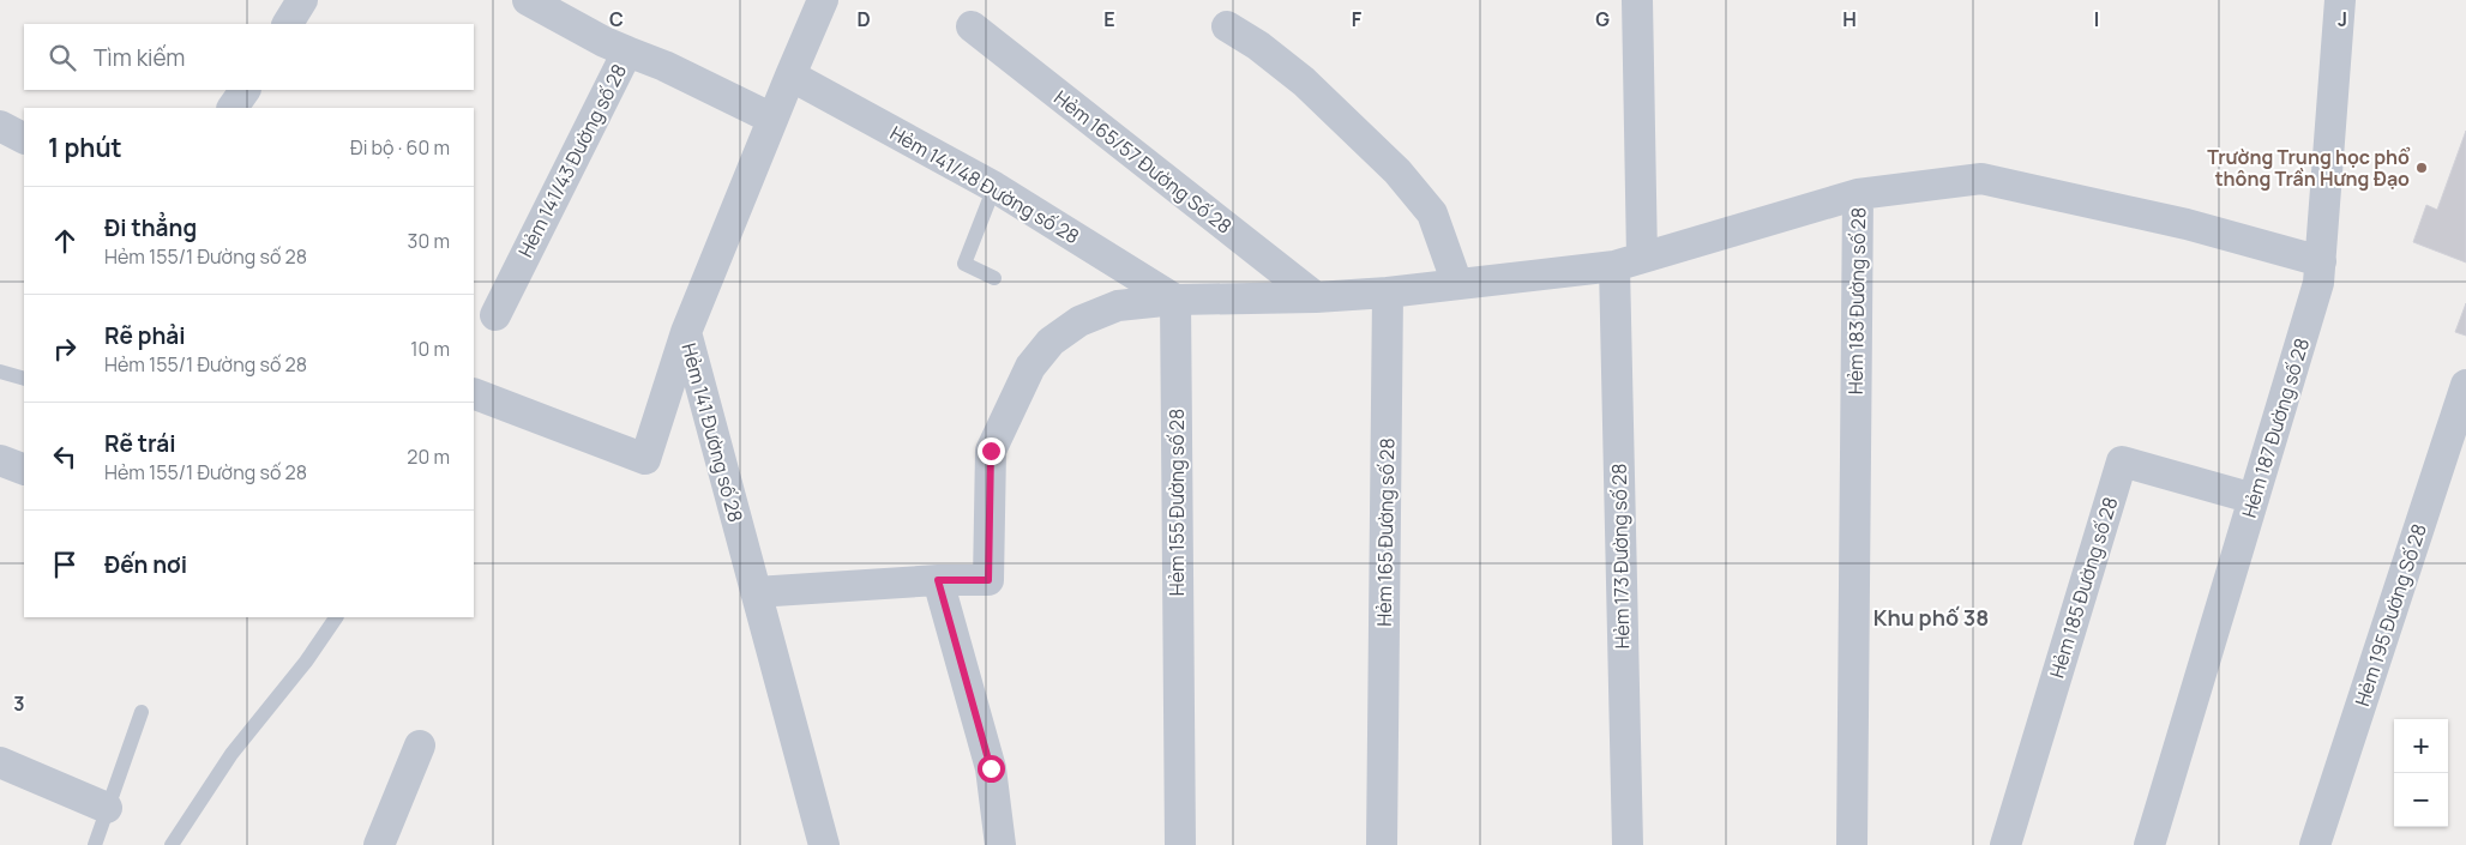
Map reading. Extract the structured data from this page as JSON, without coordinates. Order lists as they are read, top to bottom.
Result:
{
  "streets": {
    "street": [
      "Hẻm 141/43 Đường số 28",
      "Hẻm 165/57 Đường Số 28",
      "Hẻm 141/48 Đường số 28",
      "Hẻm 183 Đường số 28",
      "Hẻm 187 Đường số 28",
      "Hẻm 141 Đường số 28",
      "Hẻm 155 Đường số 28",
      "Hẻm 165 Đường số 28",
      "Hẻm 173 Đường số 28",
      "Hẻm 185 Đường số 28",
      "Hẻm 195 Đường Số 28"
    ]
  },
  "crossings": [
    ["Hẻm 141/43 Đường số 28", "Hẻm 141 Đường số 28"],
    ["Hẻm 141/48 Đường số 28", "Hẻm 141 Đường số 28"],
    ["Hẻm 141/48 Đường số 28", "Hẻm 155 Đường số 28"],
    ["Hẻm 183 Đường số 28", "Hẻm 187 Đường số 28"],
    ["Hẻm 187 Đường số 28", "Hẻm 185 Đường số 28"]
  ],
  "districts": ["Khu phố 38"],
  "places": ["Trường Trung học phổ thông Trần Hưng Đạo"],
  "page": {
    "search": "Tìm kiếm",
    "heading": ["1 phút", "Đi bộ · 60 m"],
    "list": [
      ["Đi thẳng", "Hẻm 155/1 Đường số 28", "30 m"],
      ["Rẽ phải", "Hẻm 155/1 Đường số 28", "10 m"],
      ["Rẽ trái", "Hẻm 155/1 Đường số 28", "20 m"],
      "Đến nơi"
    ],
    "map_buttons": ["+", "−"]
  },
  "grid": {
    "columns": [
      "C",
      "D",
      "E",
      "F",
      "G",
      "H",
      "I",
      "J"
    ],
    "rows": ["3"]
  }
}
